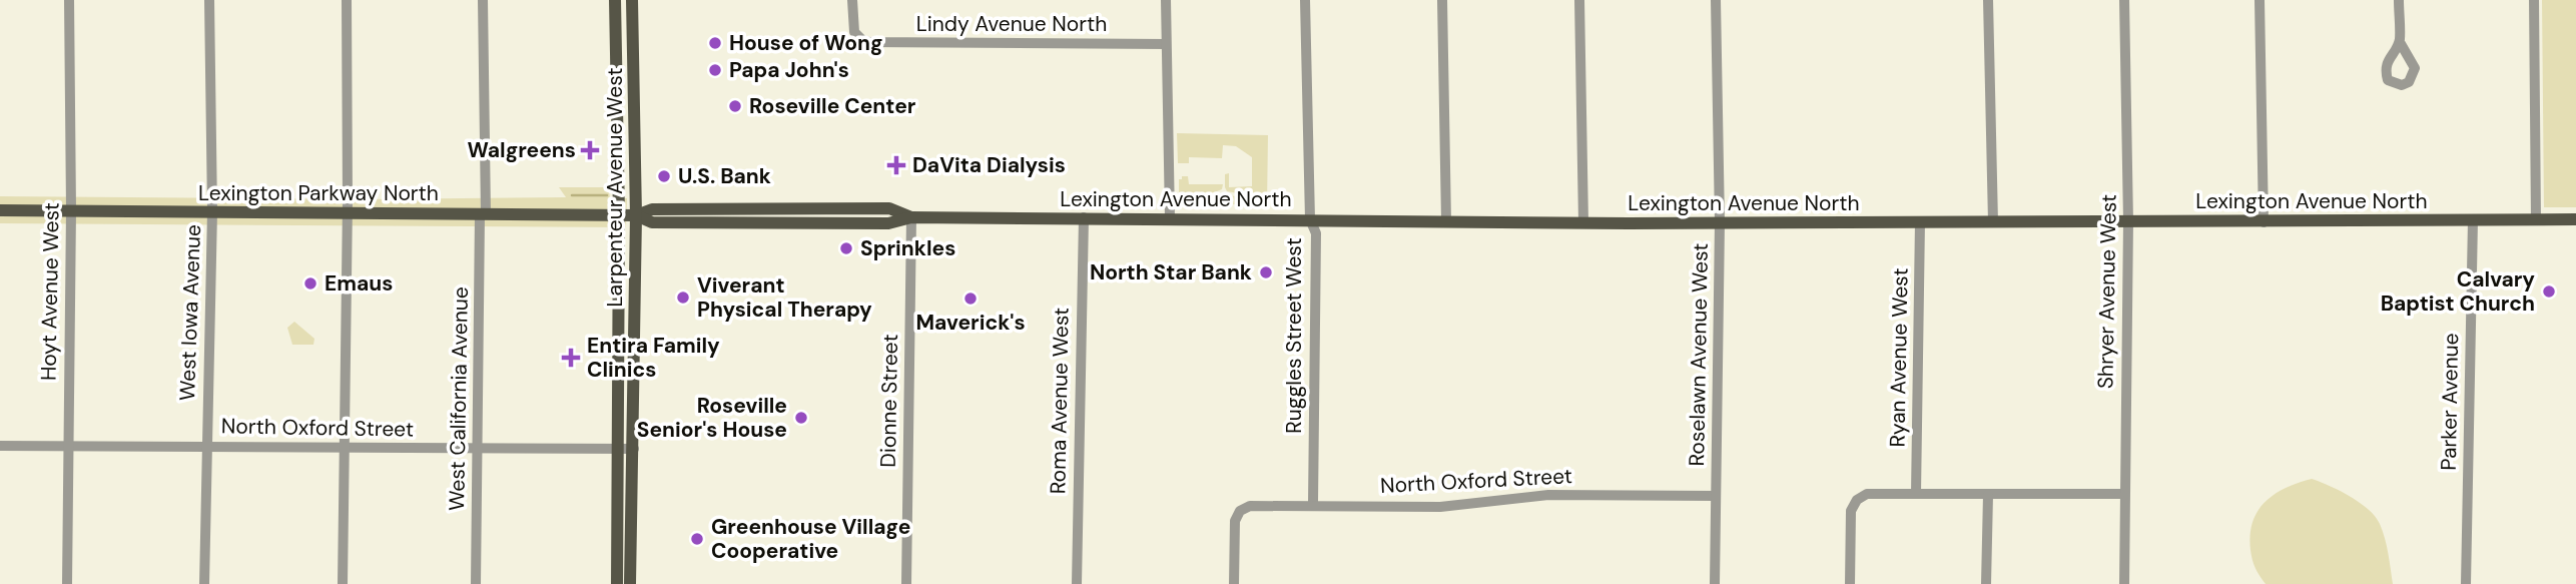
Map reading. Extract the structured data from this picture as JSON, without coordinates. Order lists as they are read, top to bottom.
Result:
{
  "streets": {
    "main road": ["Larpenteur Avenue West", "Lexington Parkway North", "Lexington Avenue North"],
    "street": [
      "Lindy Avenue North",
      "Hoyt Avenue West",
      "Shryer Avenue West",
      "West Iowa Avenue",
      "Ruggles Street West",
      "Roselawn Avenue West",
      "Ryan Avenue West",
      "West California Avenue",
      "Dionne Street",
      "Roma Avenue West",
      "Parker Avenue",
      "North Oxford Street"
    ]
  },
  "crossings": [
    ["Larpenteur Avenue West", "Lexington Parkway North"],
    ["Larpenteur Avenue West", "Lexington Avenue North"],
    ["Larpenteur Avenue West", "North Oxford Street"],
    ["Lexington Parkway North", "Lexington Avenue North"],
    ["Lexington Parkway North", "Hoyt Avenue West"],
    ["Lexington Parkway North", "West Iowa Avenue"],
    ["Lexington Parkway North", "West California Avenue"],
    ["Lexington Avenue North", "Shryer Avenue West"],
    ["Lexington Avenue North", "Ruggles Street West"],
    ["Lexington Avenue North", "Roselawn Avenue West"],
    ["Lexington Avenue North", "Ryan Avenue West"],
    ["Lexington Avenue North", "Dionne Street"],
    ["Lexington Avenue North", "Roma Avenue West"],
    ["Lexington Avenue North", "Parker Avenue"],
    ["Hoyt Avenue West", "North Oxford Street"],
    ["West Iowa Avenue", "North Oxford Street"],
    ["Ruggles Street West", "North Oxford Street"],
    ["Roselawn Avenue West", "North Oxford Street"],
    ["West California Avenue", "North Oxford Street"]
  ],
  "places": {
    "other": [
      "House of Wong",
      "Papa John's",
      "Roseville Center",
      "U.S. Bank",
      "Sprinkles",
      "North Star Bank",
      "Emaus",
      "Calvary Baptist Church",
      "Viverant Physical Therapy",
      "Maverick's",
      "Roseville Senior's House",
      "Greenhouse Village Cooperative"
    ],
    "health": ["Walgreens", "DaVita Dialysis", "Entira Family Clinics"]
  }
}
